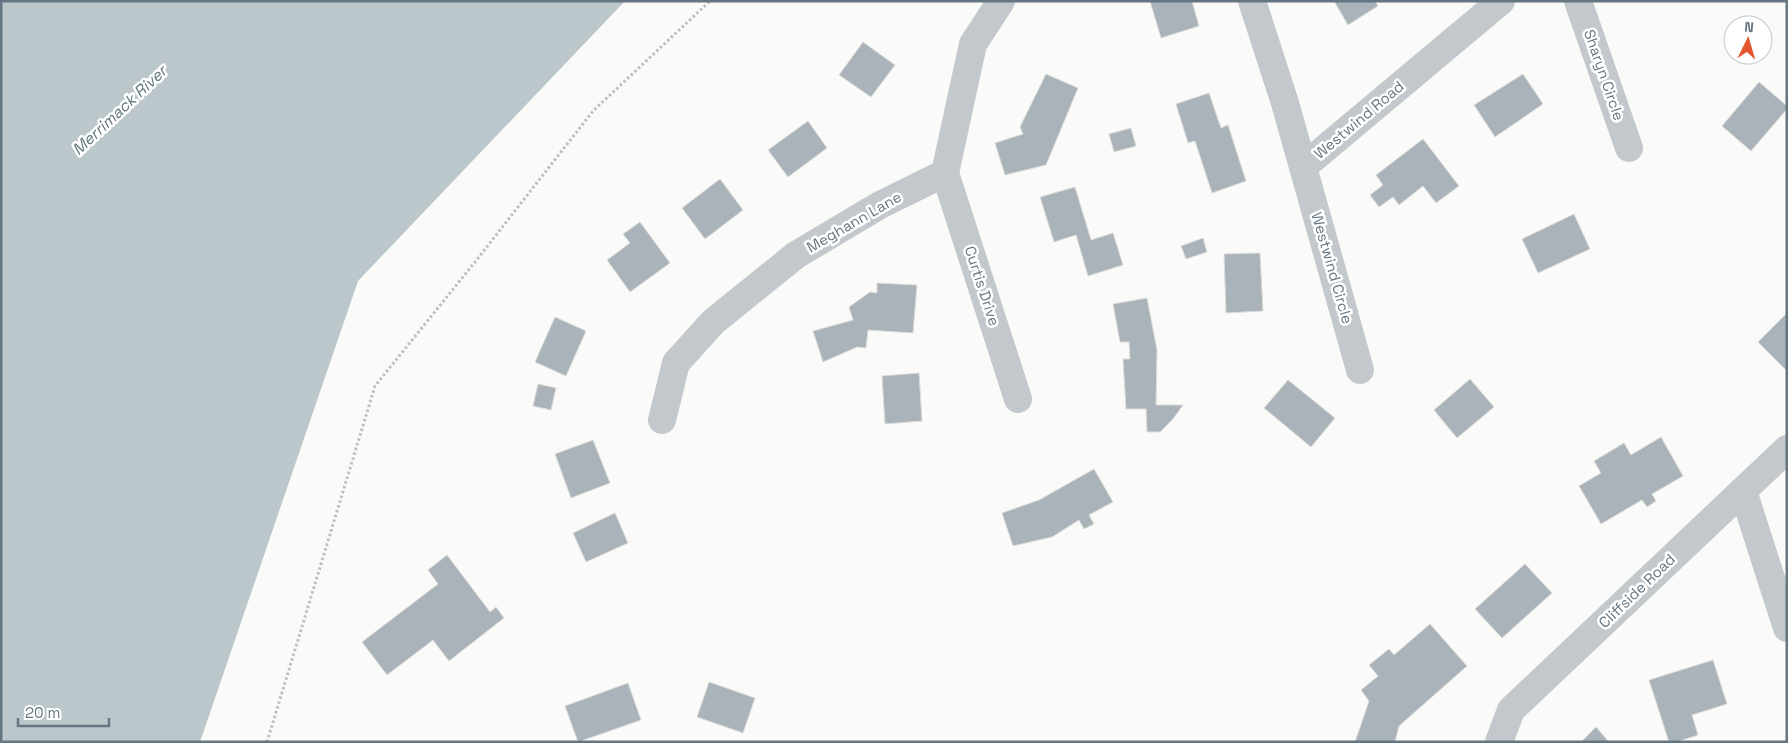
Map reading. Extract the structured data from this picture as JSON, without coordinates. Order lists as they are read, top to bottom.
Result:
{
  "streets": {
    "street": [
      "Sharyn Circle",
      "Westwind Road",
      "Meghann Lane",
      "Westwind Circle",
      "Curtis Drive",
      "Cliffside Road"
    ]
  },
  "crossings": [
    ["Westwind Road", "Westwind Circle"],
    ["Meghann Lane", "Curtis Drive"]
  ],
  "water": ["Merrimack River"],
  "scale_bar": "20 m",
  "north": "top"
}
